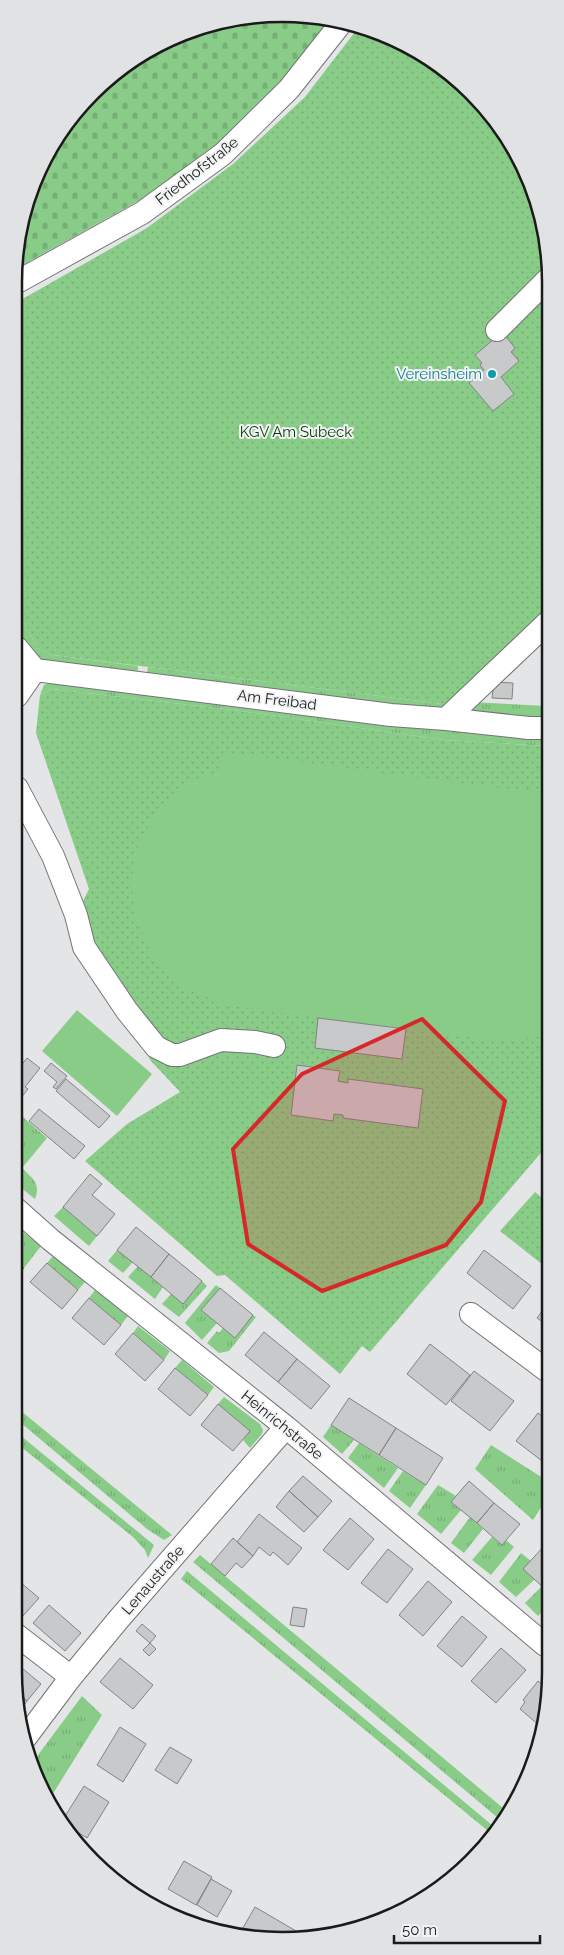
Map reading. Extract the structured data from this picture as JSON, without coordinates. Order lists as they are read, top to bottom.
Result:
{
  "streets": {
    "street": [
      "Friedhofstraße",
      "Am Freibad",
      "Heinrichstraße",
      "Lenaustraße"
    ]
  },
  "crossings": [
    ["Heinrichstraße", "Lenaustraße"]
  ],
  "parks": ["KGV Am Subeck"],
  "places": ["Vereinsheim"],
  "scale_bar": "50 m"
}
